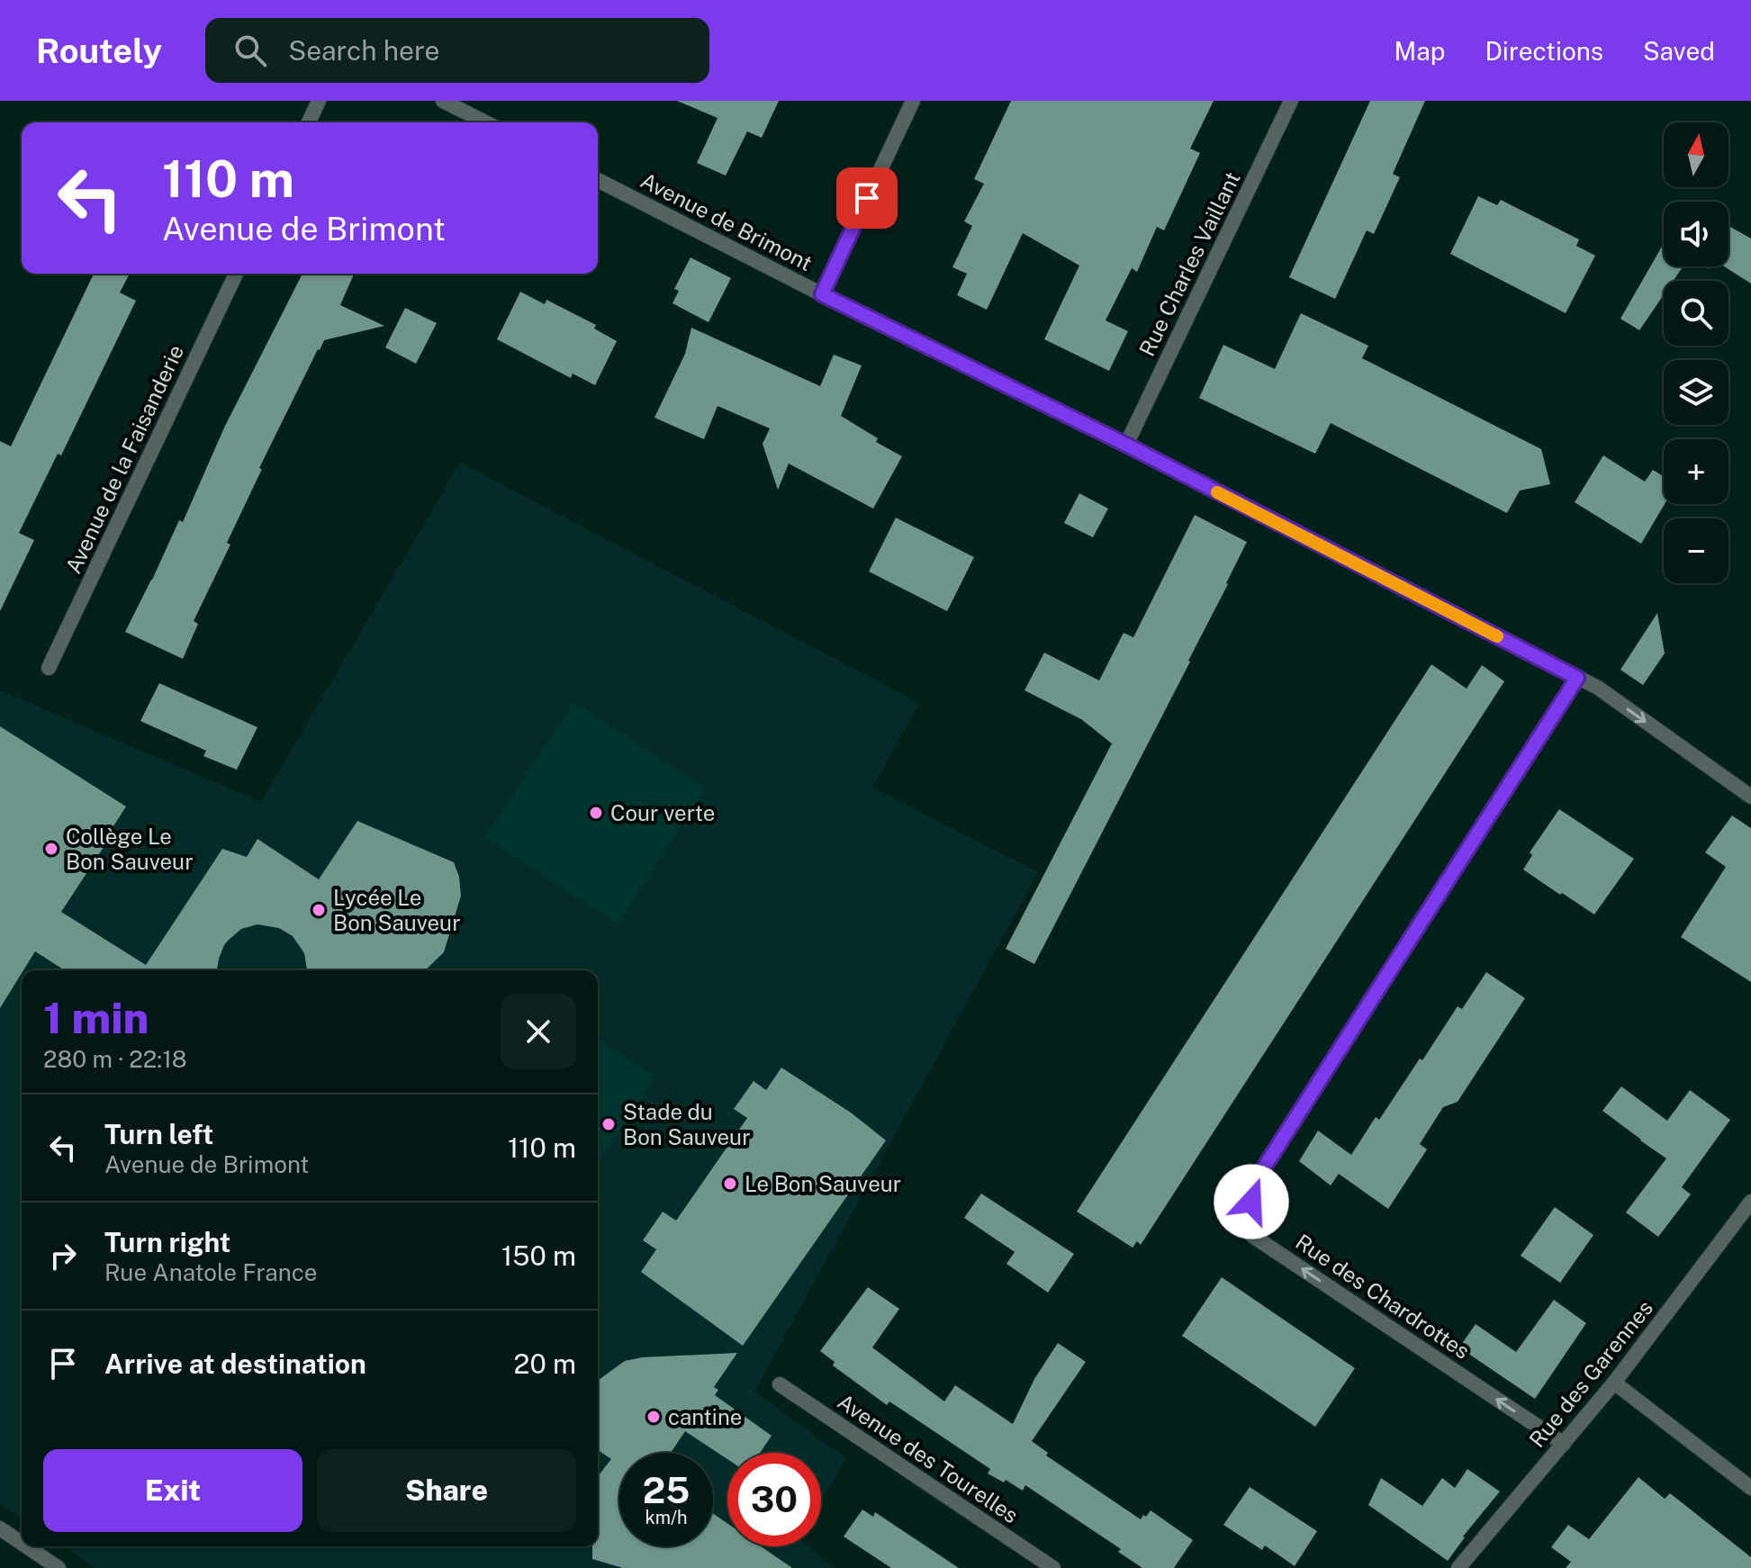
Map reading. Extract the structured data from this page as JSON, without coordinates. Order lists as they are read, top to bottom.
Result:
{
  "streets": {
    "street": [
      "Avenue de Brimont",
      "Rue Charles Vaillant",
      "Avenue de la Faisanderie",
      "Rue des Chardrottes",
      "Rue des Garennes",
      "Avenue des Tourelles"
    ]
  },
  "crossings": [
    ["Avenue de Brimont", "Rue Charles Vaillant"],
    ["Avenue de Brimont", "Rue des Chardrottes"],
    ["Rue des Chardrottes", "Rue des Garennes"]
  ],
  "places": [
    "Cour verte",
    "Collège Le Bon Sauveur",
    "Lycée Le Bon Sauveur",
    "Stade du Bon Sauveur",
    "Le Bon Sauveur",
    "cantine"
  ],
  "north": "top",
  "page": {
    "header": "Routely",
    "search": "Search here",
    "nav": ["Map", "Directions", "Saved"],
    "map_buttons": ["+", "−"],
    "turn": ["110 m", "Avenue de Brimont"],
    "heading": ["1 min", "280 m · 22:18"],
    "list": [
      {
        "name": "Turn left",
        "note": "Avenue de Brimont",
        "value": "110 m"
      },
      {
        "name": "Turn right",
        "note": "Rue Anatole France",
        "value": "150 m"
      },
      {
        "name": "Arrive at destination",
        "value": "20 m"
      }
    ],
    "buttons": ["Exit", "Share"],
    "speed": "25 km/h",
    "limit": "30"
  }
}
